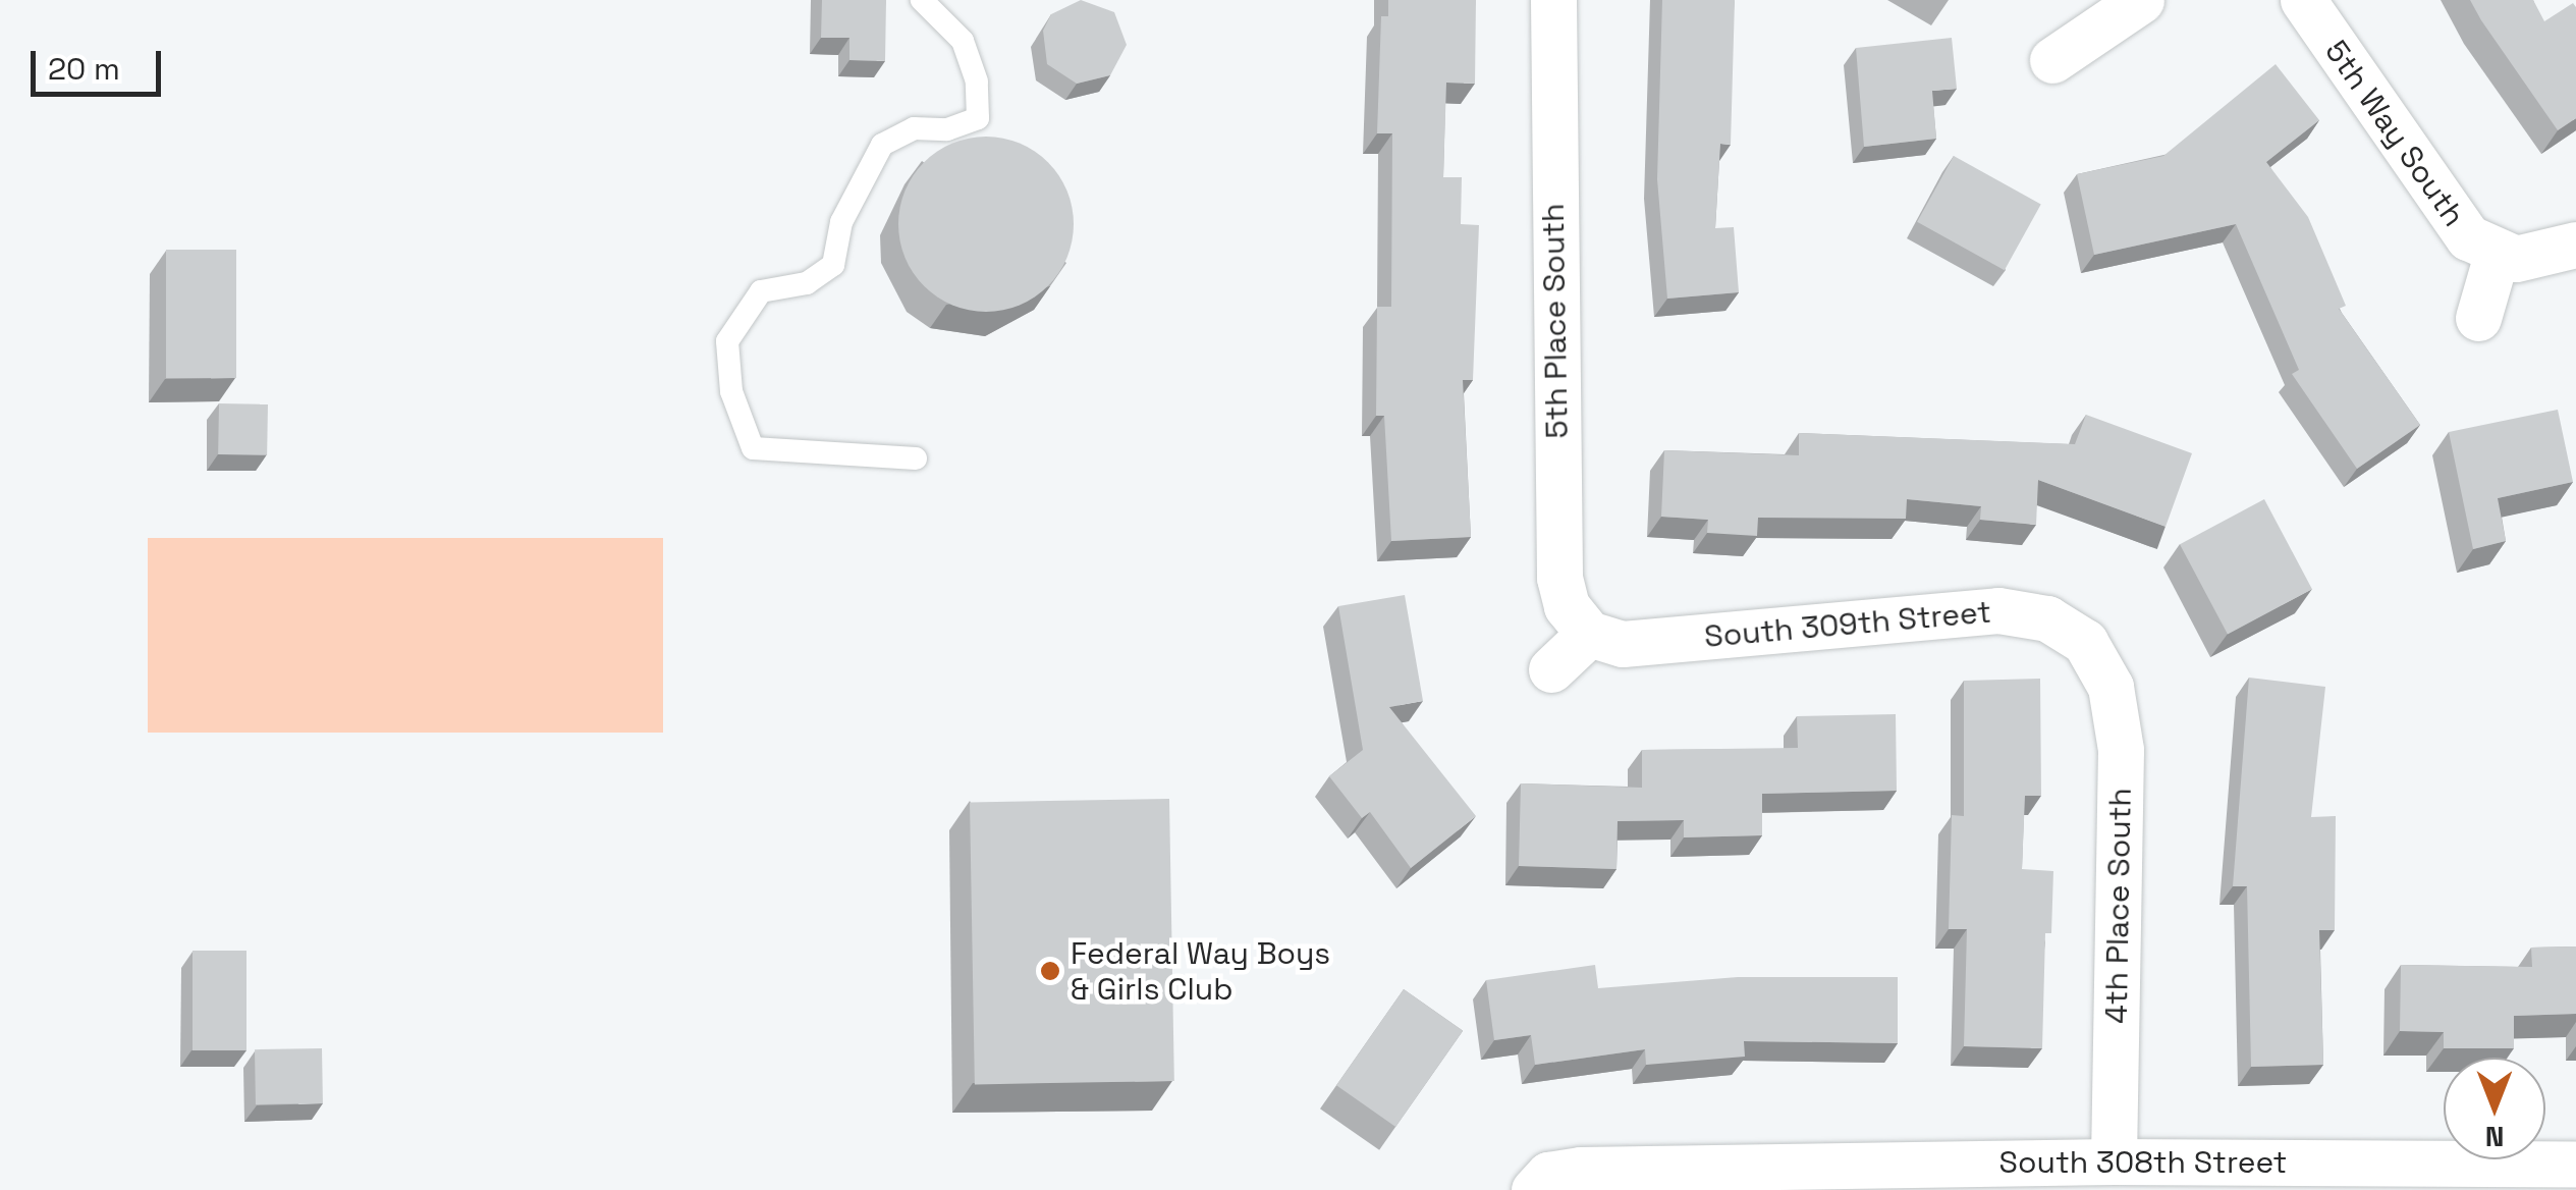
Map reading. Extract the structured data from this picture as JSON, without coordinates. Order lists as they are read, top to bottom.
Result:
{
  "streets": {
    "street": [
      "5th Way South",
      "5th Place South",
      "South 309th Street",
      "4th Place South",
      "South 308th Street"
    ]
  },
  "crossings": [
    ["5th Place South", "South 309th Street"],
    ["South 309th Street", "4th Place South"],
    ["4th Place South", "South 308th Street"]
  ],
  "places": ["Federal Way Boys & Girls Club"],
  "scale_bar": "20 m",
  "north": "bottom"
}
